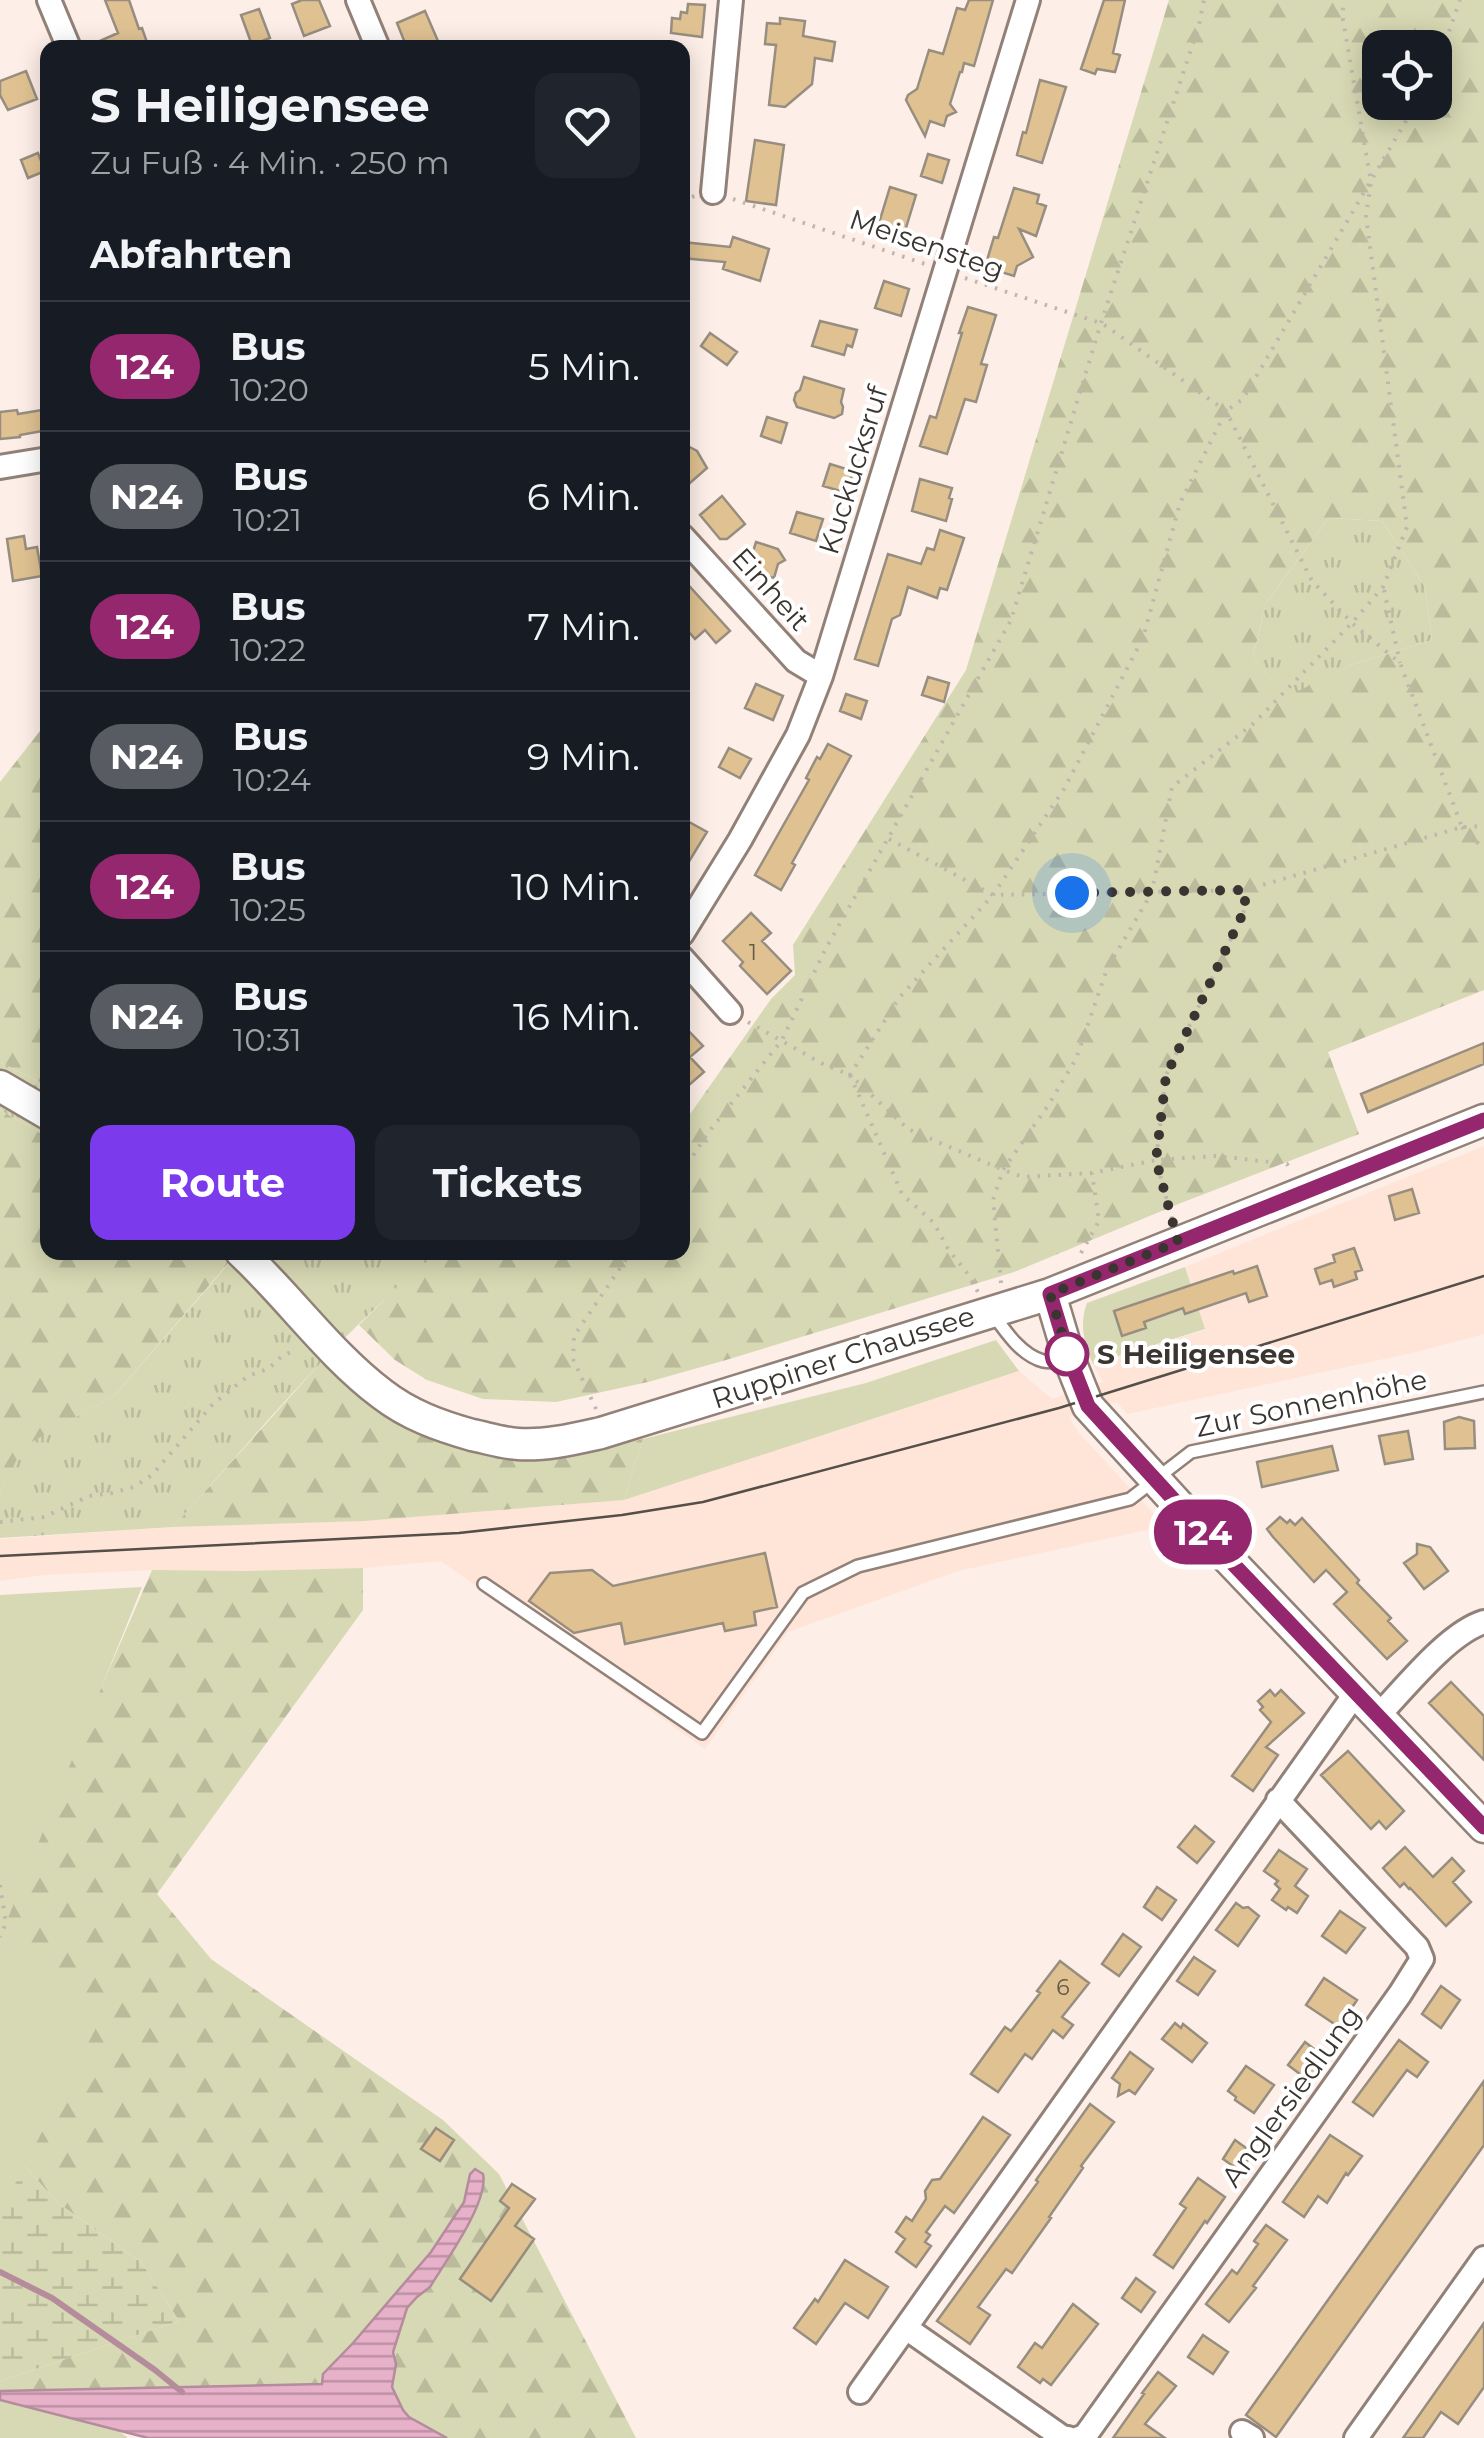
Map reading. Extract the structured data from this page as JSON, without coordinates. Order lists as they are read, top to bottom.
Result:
{
  "streets": {
    "main road": ["Ruppiner Chaussee"],
    "street": ["Kuckucksruf", "Einheit", "Anglersiedlung"],
    "lane": ["Zur Sonnenhöhe"],
    "path": ["Meisensteg"]
  },
  "crossings": [
    ["Meisensteg", "Kuckucksruf"],
    ["Kuckucksruf", "Einheit"]
  ],
  "places": ["S Heiligensee"],
  "lines": ["bus line 124"],
  "house_numbers": ["1", "6"],
  "page": {
    "on_map": "124",
    "heading": [
      ["S Heiligensee", "Zu Fuß · 4 Min. · 250 m"],
      "Abfahrten"
    ],
    "list": [
      {
        "mark": "124",
        "name": "Bus",
        "note": "10:20",
        "value": "5 Min."
      },
      {
        "mark": "N24",
        "name": "Bus",
        "note": "10:21",
        "value": "6 Min."
      },
      {
        "mark": "124",
        "name": "Bus",
        "note": "10:22",
        "value": "7 Min."
      },
      {
        "mark": "N24",
        "name": "Bus",
        "note": "10:24",
        "value": "9 Min."
      },
      {
        "mark": "124",
        "name": "Bus",
        "note": "10:25",
        "value": "10 Min."
      },
      {
        "mark": "N24",
        "name": "Bus",
        "note": "10:31",
        "value": "16 Min."
      }
    ],
    "buttons": ["Route", "Tickets"]
  }
}
